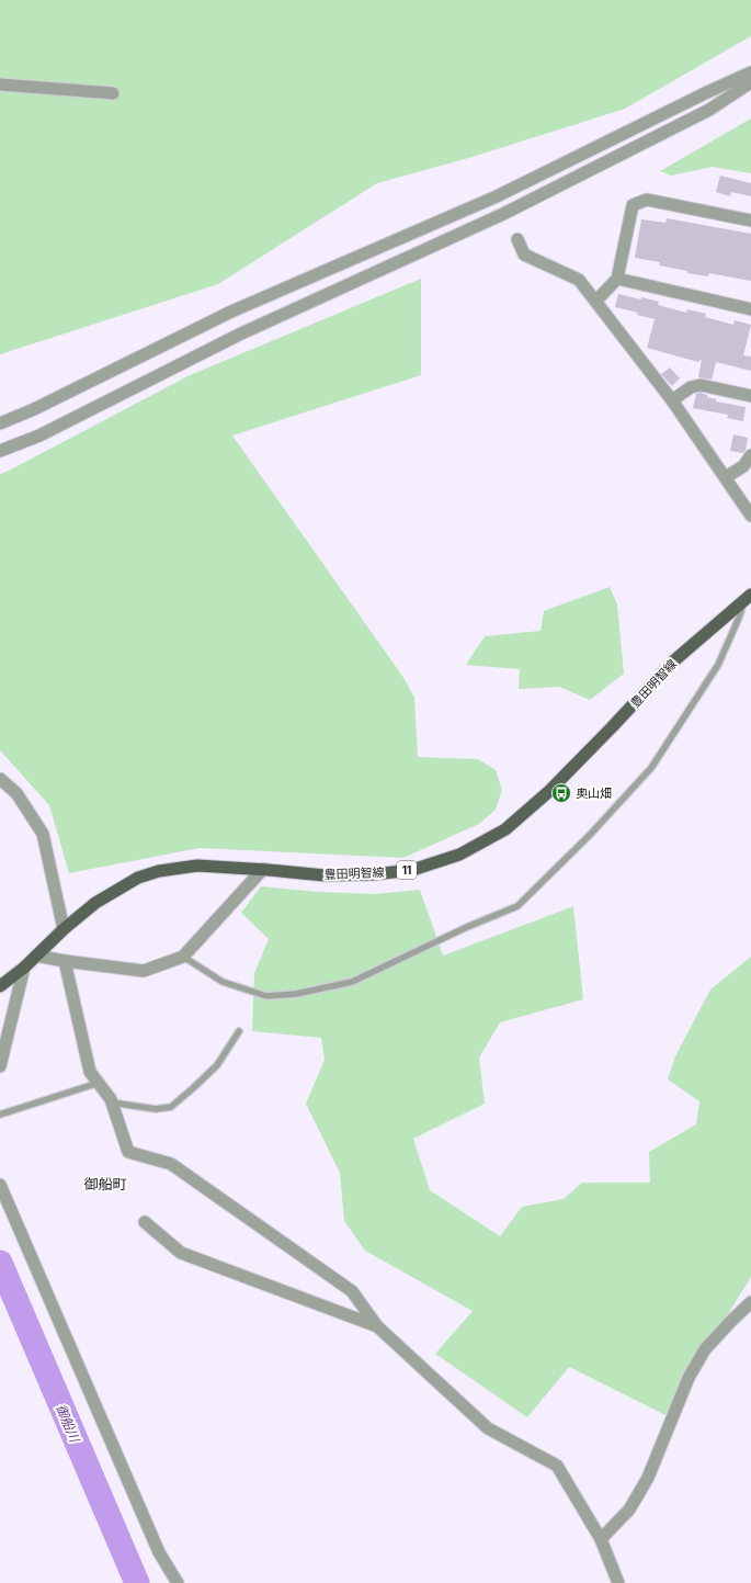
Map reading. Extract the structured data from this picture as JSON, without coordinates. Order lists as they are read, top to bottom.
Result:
{
  "streets": {
    "main road": ["豊田明智線", "11"]
  },
  "districts": ["御船町"],
  "water": ["御船川"],
  "places": {
    "bus stop": ["奥山畑"]
  }
}
